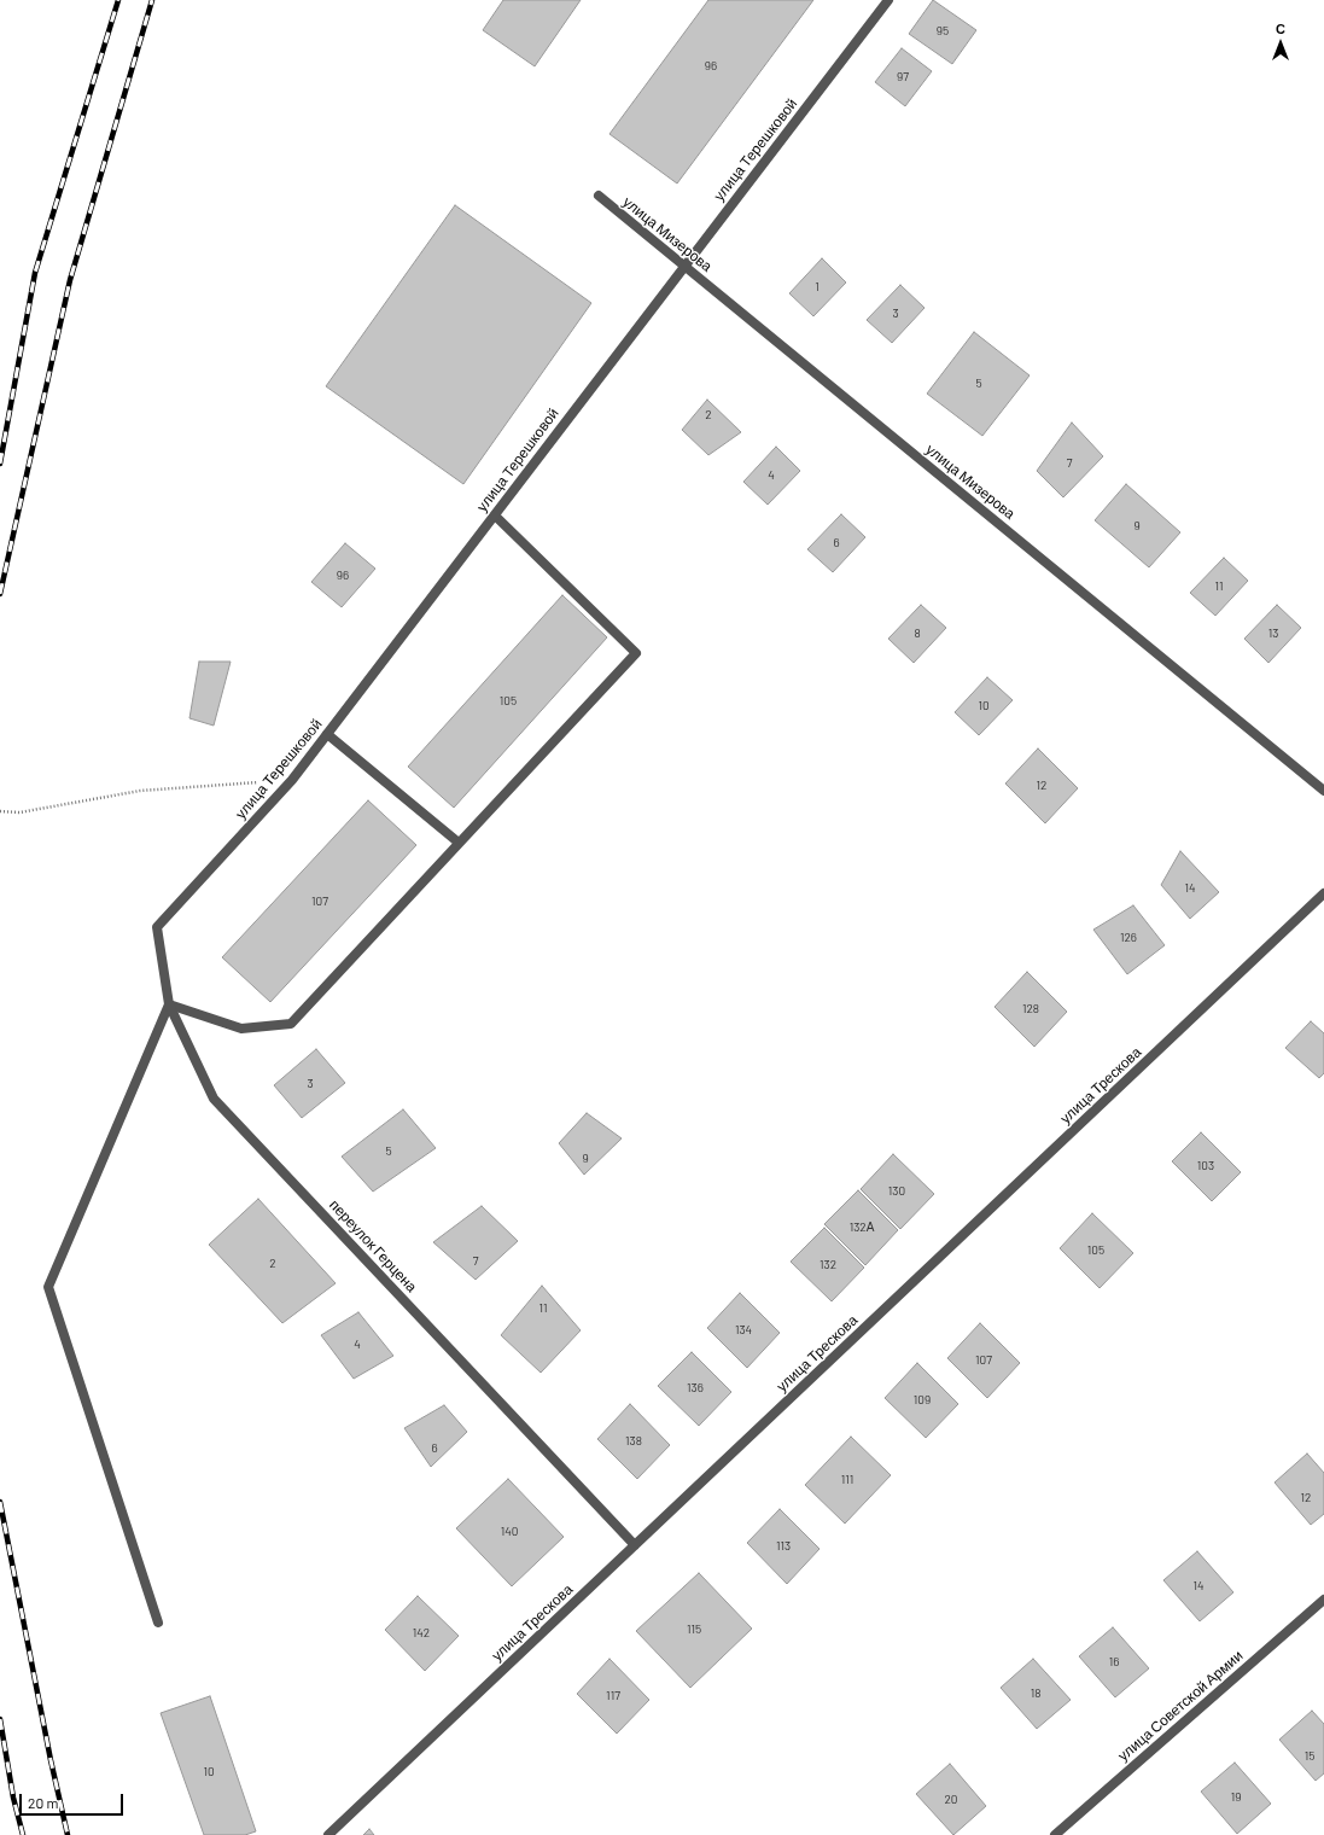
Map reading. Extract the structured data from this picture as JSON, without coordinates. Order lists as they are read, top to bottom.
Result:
{
  "streets": {
    "street": [
      "улица Терешковой",
      "улица Мизерова",
      "улица Трескова",
      "переулок Герцена",
      "улица Советской Армии"
    ]
  },
  "crossings": [
    ["улица Терешковой", "улица Мизерова"],
    ["улица Терешковой", "переулок Герцена"],
    ["улица Трескова", "переулок Герцена"]
  ],
  "house_numbers": [
    "95",
    "96",
    "97",
    "1",
    "3",
    "5",
    "2",
    "7",
    "4",
    "9",
    "6",
    "96",
    "11",
    "8",
    "13",
    "105",
    "10",
    "12",
    "14",
    "107",
    "126",
    "128",
    "3",
    "5",
    "9",
    "103",
    "130",
    "132А",
    "105",
    "7",
    "2",
    "132",
    "11",
    "134",
    "4",
    "107",
    "136",
    "109",
    "138",
    "6",
    "111",
    "12",
    "140",
    "113",
    "14",
    "115",
    "142",
    "16",
    "18",
    "117",
    "15",
    "10",
    "19",
    "20"
  ],
  "scale_bar": "20 m",
  "north": "top"
}
